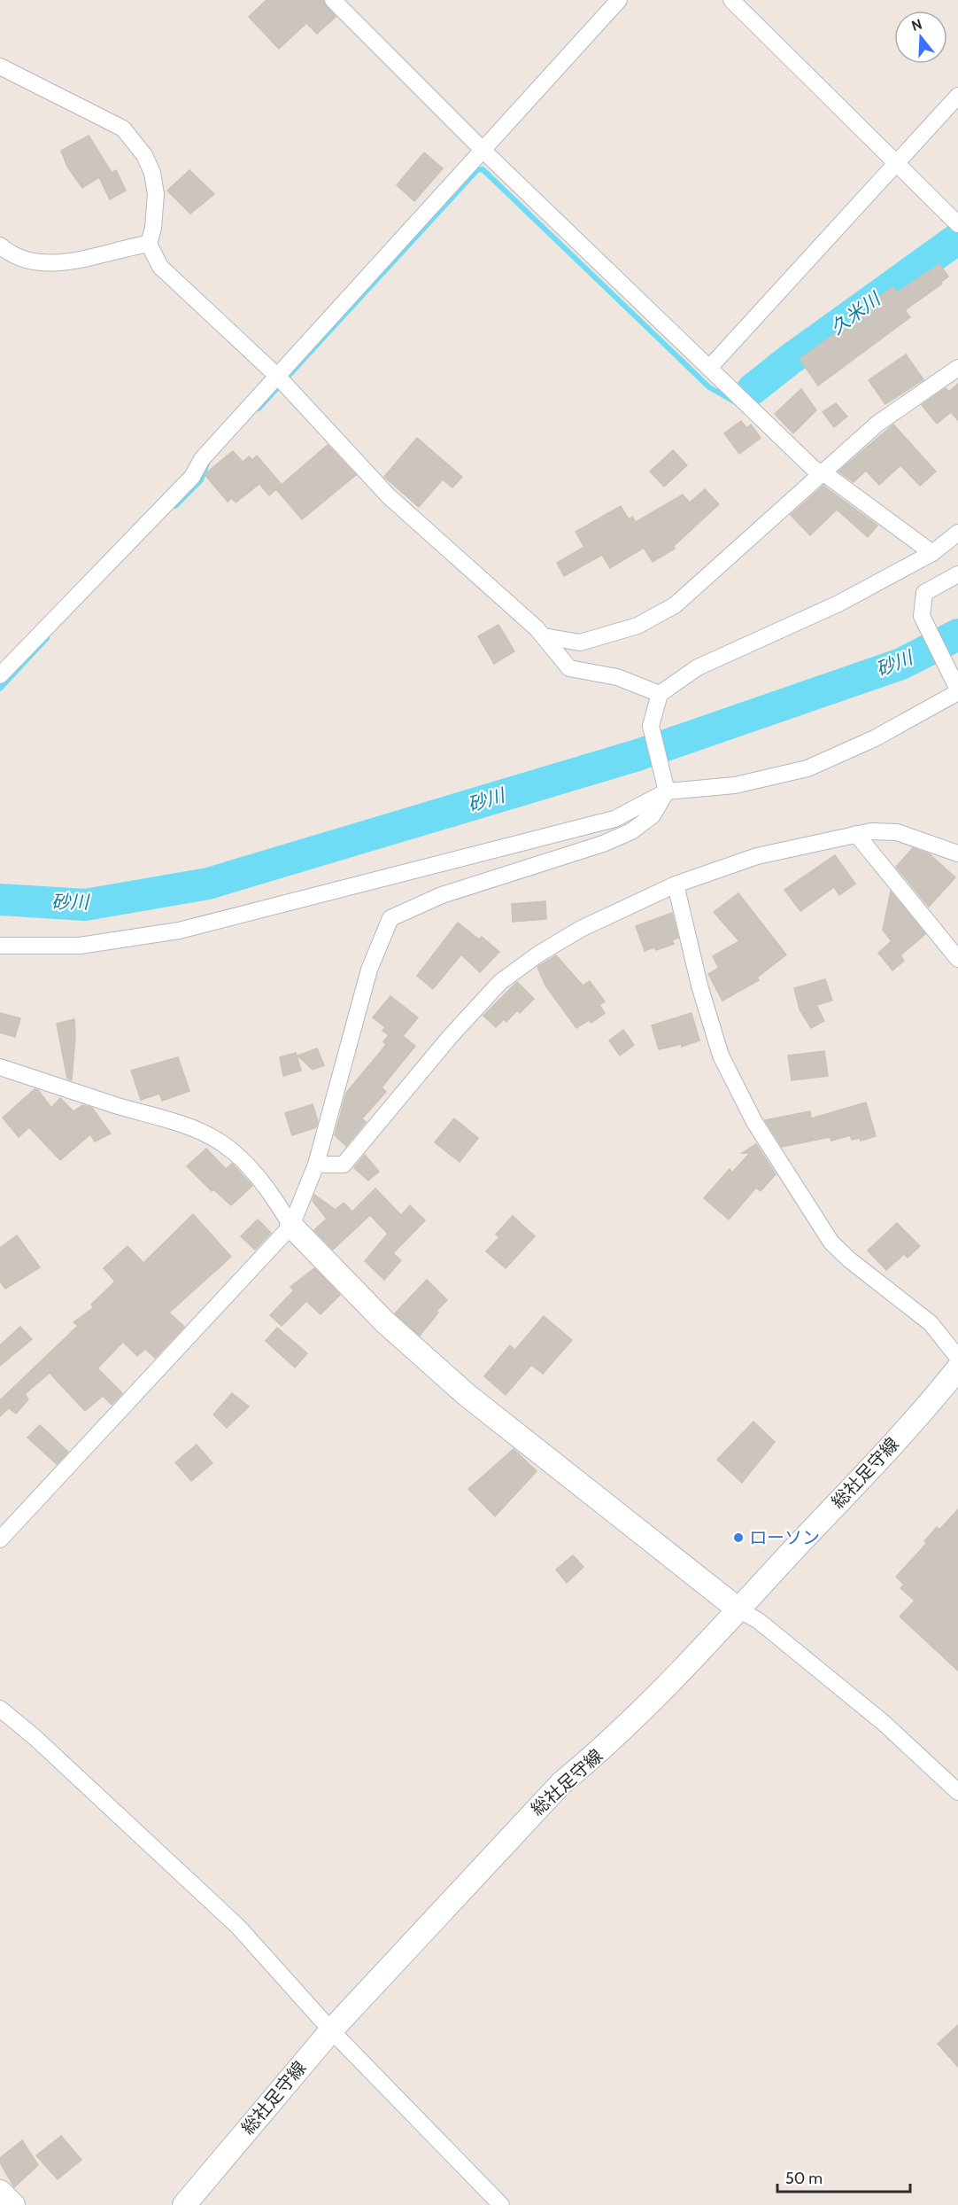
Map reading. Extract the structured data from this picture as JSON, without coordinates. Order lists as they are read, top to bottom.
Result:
{
  "streets": {
    "main road": ["総社足守線"]
  },
  "water": ["久米川", "砂川"],
  "places": ["ローソン"],
  "scale_bar": "50 m",
  "north": "top"
}
